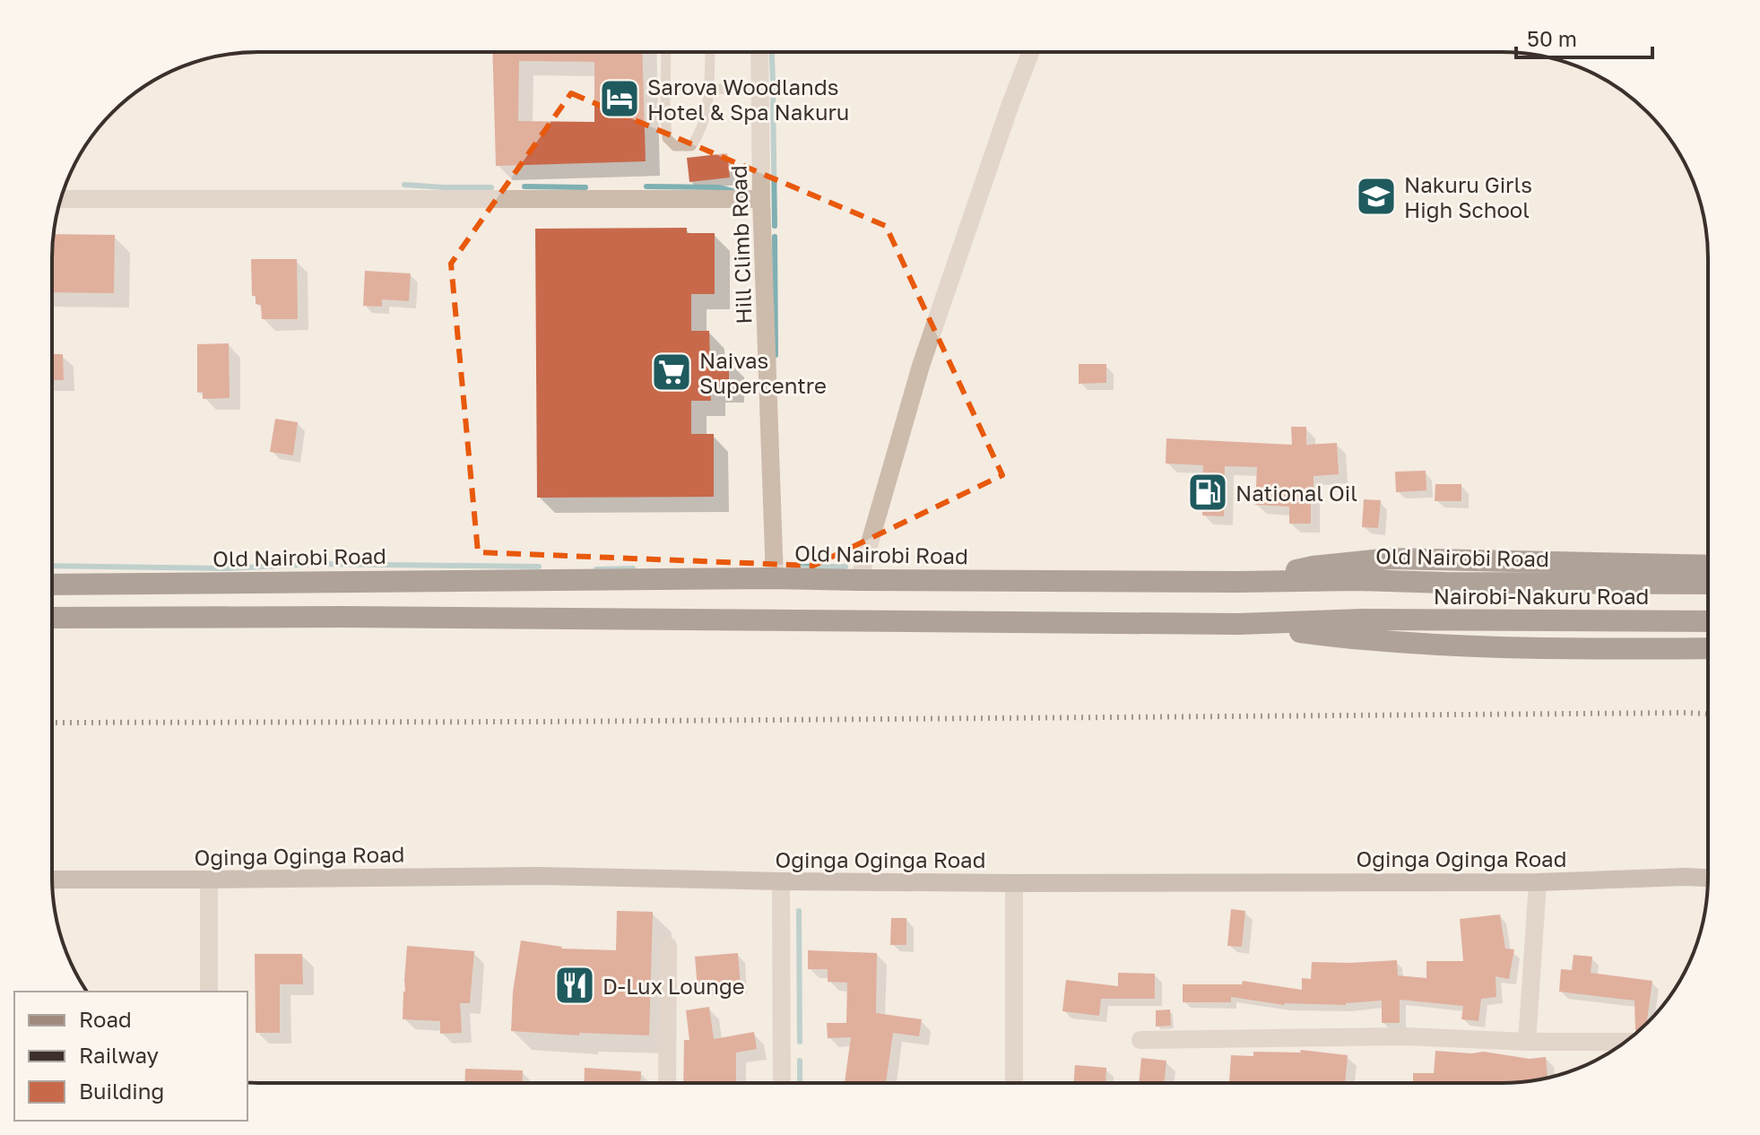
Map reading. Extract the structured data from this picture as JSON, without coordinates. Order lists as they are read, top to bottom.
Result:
{
  "streets": {
    "highway": ["Old Nairobi Road", "Nairobi-Nakuru Road"],
    "street": ["Hill Climb Road", "Oginga Oginga Road"]
  },
  "crossings": [
    ["Hill Climb Road", "Old Nairobi Road"]
  ],
  "places": {
    "hotel": ["Sarova Woodlands Hotel & Spa Nakuru"],
    "school or university": ["Nakuru Girls High School"],
    "supermarket": ["Naivas Supercentre"],
    "fuel station": ["National Oil"],
    "restaurant": ["D-Lux Lounge"]
  },
  "legend": ["Road", "Railway", "Building"],
  "scale_bar": "50 m"
}
